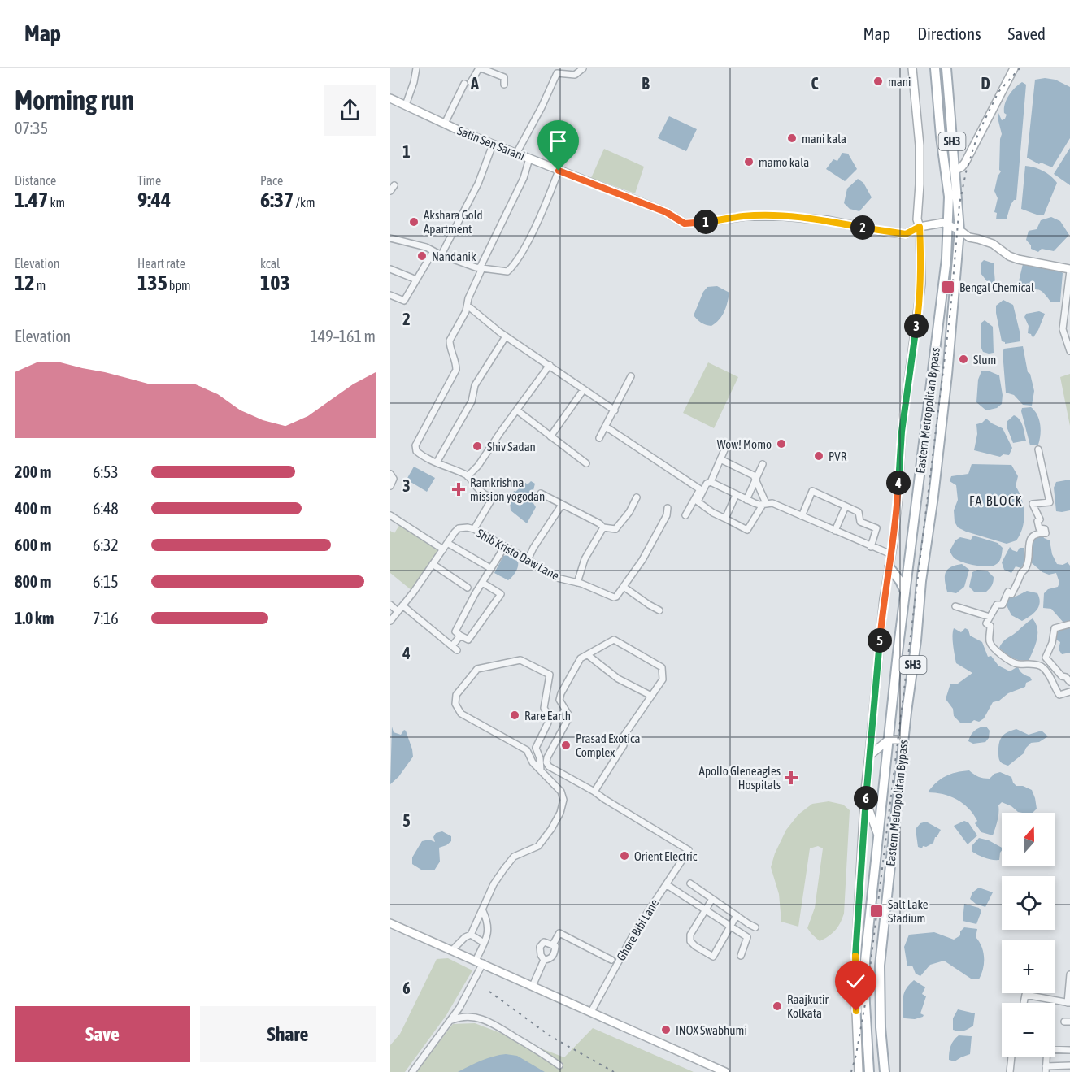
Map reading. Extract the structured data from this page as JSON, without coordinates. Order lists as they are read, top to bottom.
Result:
{
  "streets": {
    "main road": ["SH3", "Eastern Metropolitan Bypass"],
    "street": ["Satin Sen Sarani", "Shib Kristo Daw Lane", "Ghore Bibi Lane"]
  },
  "crossings": [
    ["Satin Sen Sarani", "Eastern Metropolitan Bypass"]
  ],
  "districts": ["FA BLOCK"],
  "places": {
    "other": [
      "mani",
      "mani kala",
      "mamo kala",
      "Akshara Gold Apartment",
      "Nandanik",
      "Slum",
      "Wow! Momo",
      "Shiv Sadan",
      "PVR",
      "Rare Earth",
      "Prasad Exotica Complex",
      "Orient Electric",
      "Raajkutir Kolkata",
      "INOX Swabhumi"
    ],
    "transit": ["Bengal Chemical", "Salt Lake Stadium"],
    "health": ["Ramkrishna mission yogodan", "Apollo Gleneagles Hospitals"]
  },
  "north": "top",
  "page": {
    "header": "Map",
    "nav": ["Map", "Directions", "Saved"],
    "heading": ["Morning run", "07:35"],
    "stats": [
      ["Distance", "1.47 km"],
      ["Time", "9:44"],
      ["Pace", "6:37 /km"],
      ["Elevation", "12 m"],
      ["Heart rate", "135 bpm"],
      ["kcal", "103"]
    ],
    "pins": [
      "1",
      "2",
      "3",
      "4",
      "5",
      "6"
    ],
    "chart": ["Elevation", "149–161 m"],
    "list": [
      {
        "name": "200 m",
        "note": "6:53"
      },
      {
        "name": "400 m",
        "note": "6:48"
      },
      {
        "name": "600 m",
        "note": "6:32"
      },
      {
        "name": "800 m",
        "note": "6:15"
      },
      {
        "name": "1.0 km",
        "note": "7:16"
      }
    ],
    "map_buttons": ["+", "−"],
    "buttons": ["Save", "Share"]
  },
  "grid": {
    "columns": [
      "A",
      "B",
      "C",
      "D"
    ],
    "rows": [
      "1",
      "2",
      "3",
      "4",
      "5",
      "6"
    ]
  }
}
